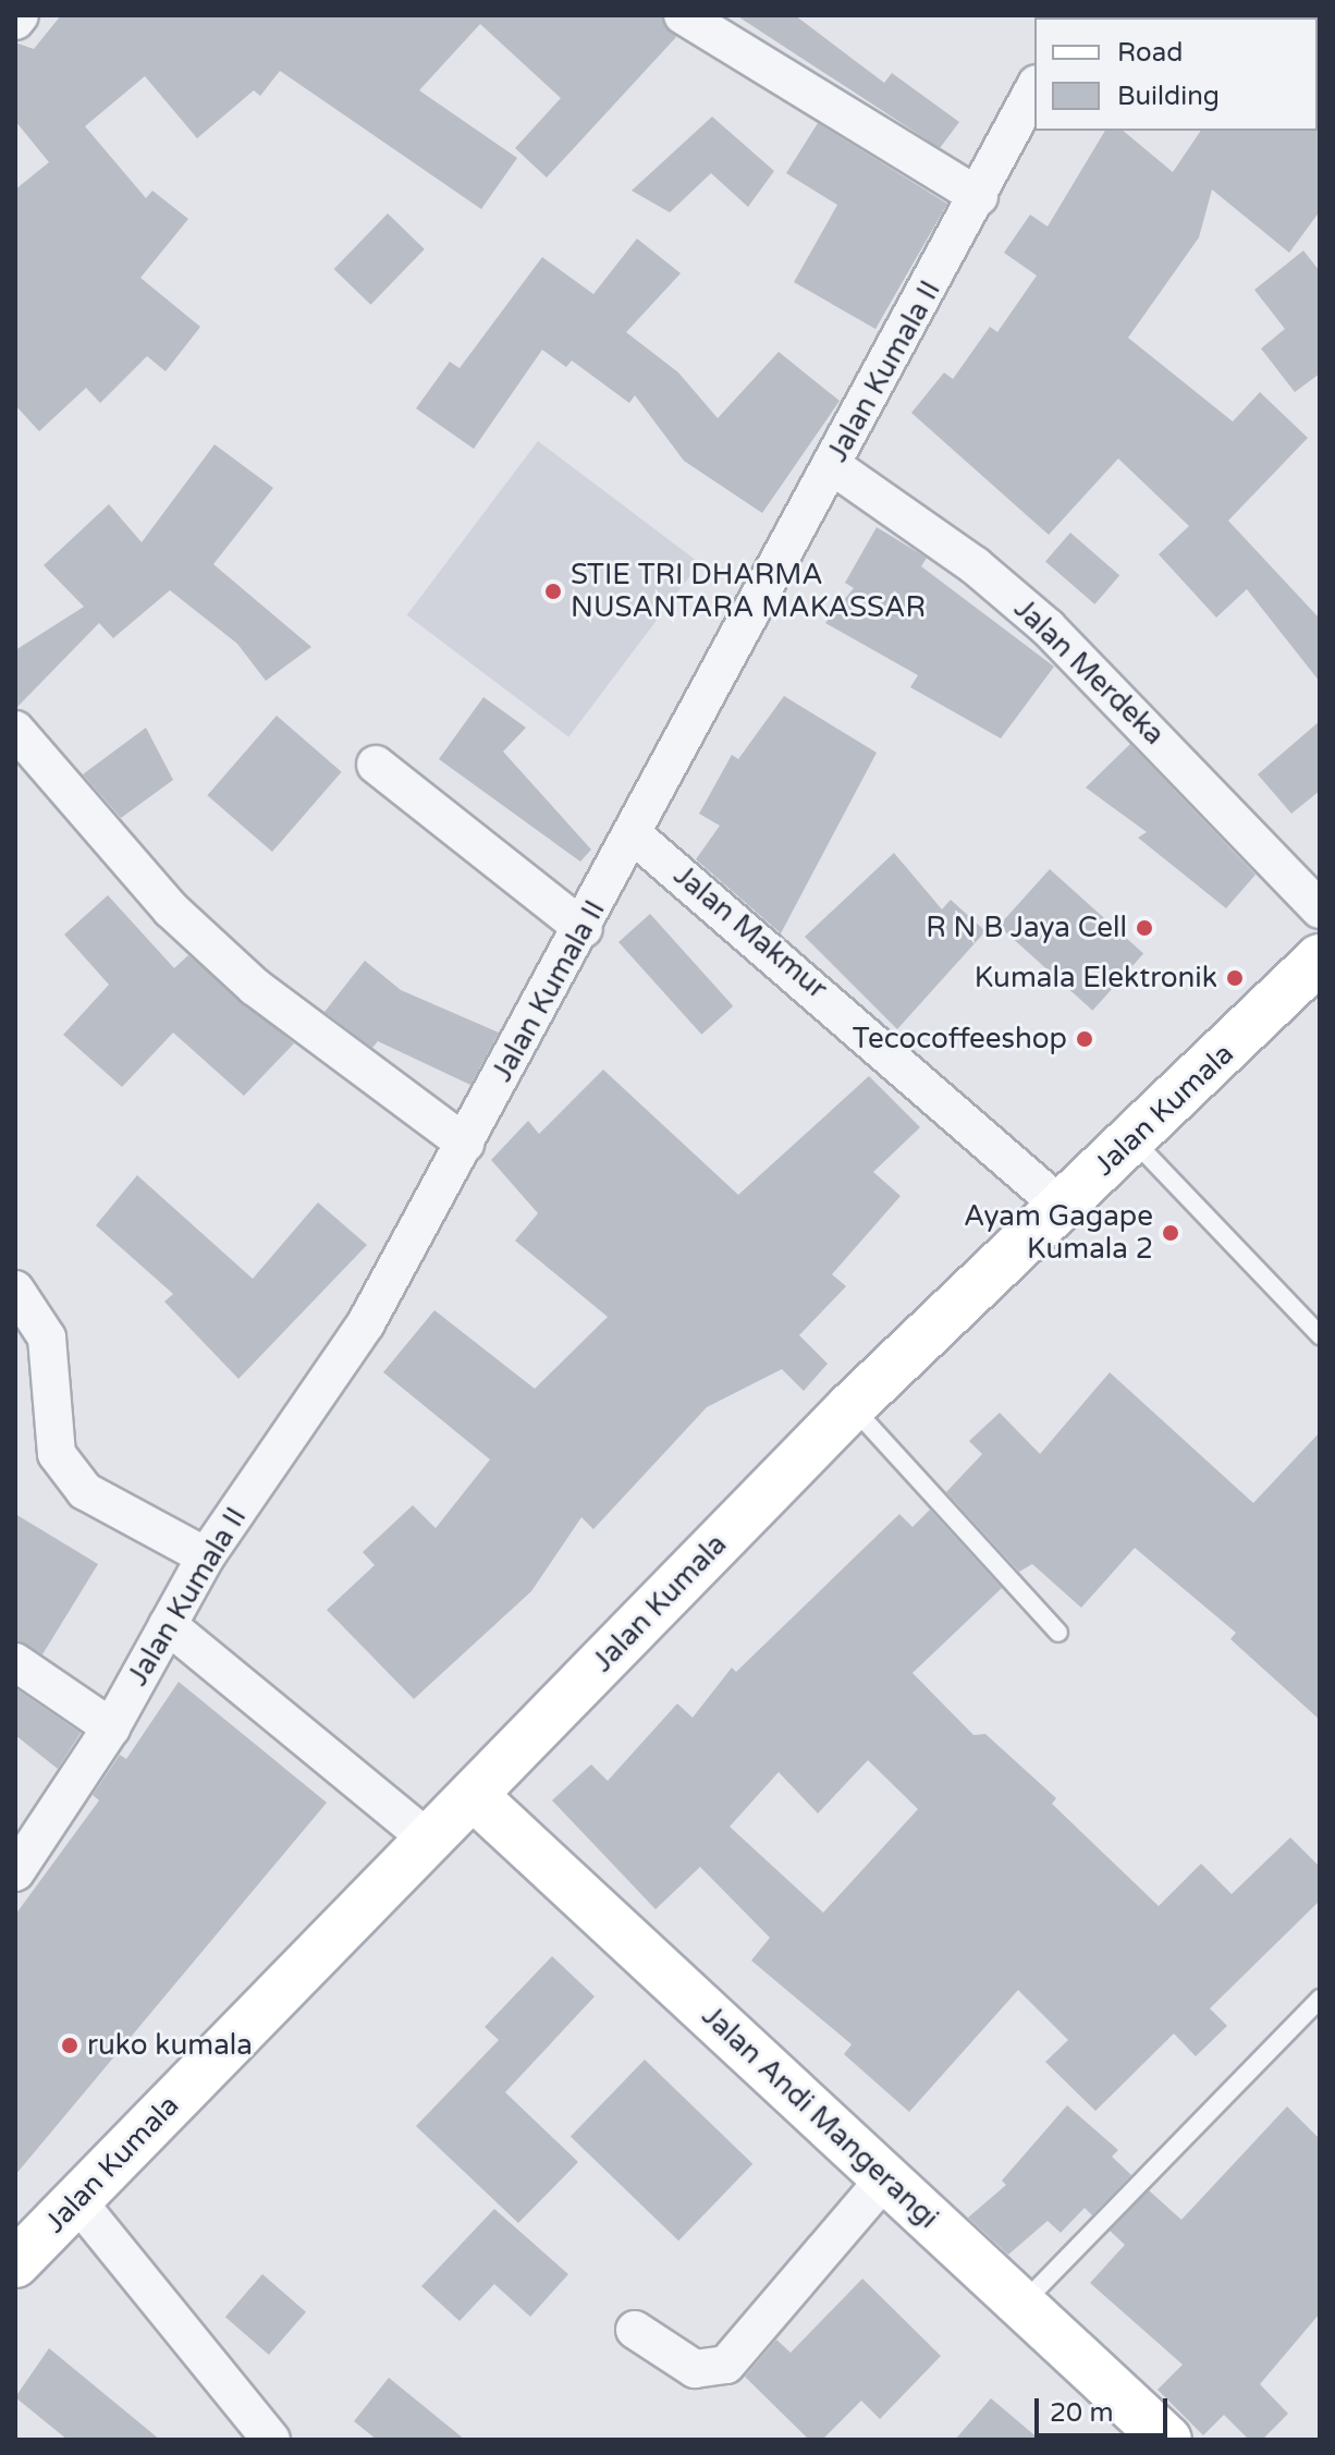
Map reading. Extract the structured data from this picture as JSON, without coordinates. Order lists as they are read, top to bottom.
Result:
{
  "streets": {
    "main road": ["Jalan Kumala", "Jalan Andi Mangerangi"],
    "street": ["Jalan Kumala II", "Jalan Merdeka", "Jalan Makmur"]
  },
  "crossings": [
    ["Jalan Kumala II", "Jalan Merdeka"],
    ["Jalan Kumala II", "Jalan Makmur"],
    ["Jalan Makmur", "Jalan Kumala"],
    ["Jalan Kumala", "Jalan Andi Mangerangi"]
  ],
  "places": [
    "STIE TRI DHARMA NUSANTARA MAKASSAR",
    "R N B Jaya Cell",
    "Kumala Elektronik",
    "Tecocoffeeshop",
    "Ayam Gagape Kumala 2",
    "ruko kumala"
  ],
  "legend": ["Road", "Building"],
  "scale_bar": "20 m"
}
